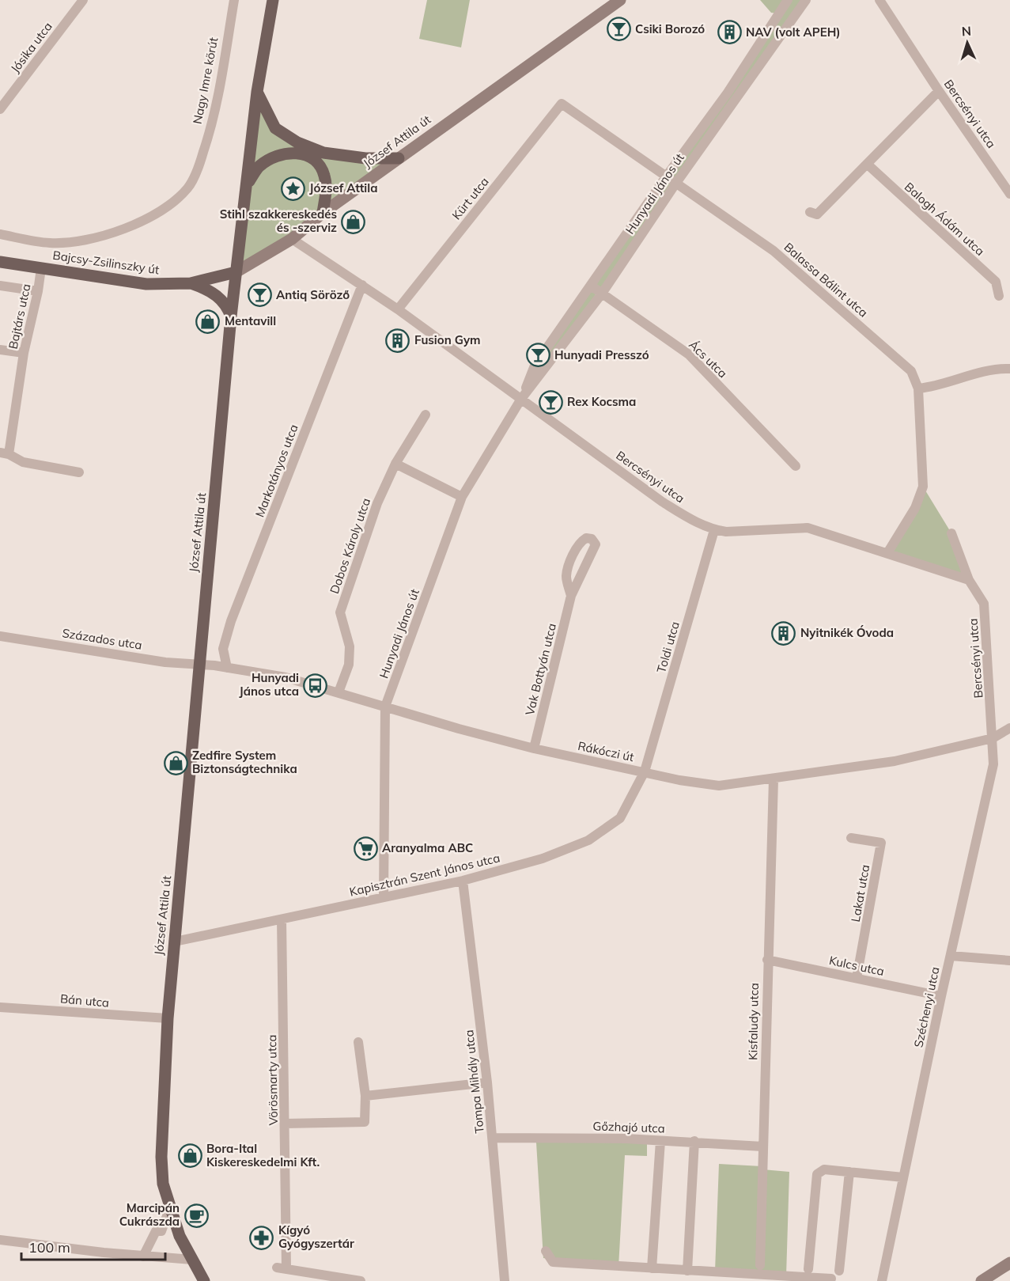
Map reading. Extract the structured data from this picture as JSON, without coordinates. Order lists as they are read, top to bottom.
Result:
{
  "streets": {
    "main road": ["József Attila út", "Bajcsy-Zsilinszky út"],
    "street": [
      "Jósika utca",
      "Nagy Imre körút",
      "Bercsényi utca",
      "Hunyadi János út",
      "Kürt utca",
      "Balogh Ádám utca",
      "Balassa Bálint utca",
      "Bajtárs utca",
      "Ács utca",
      "Markotányos utca",
      "Dobos Károly utca",
      "Százados utca",
      "Toldi utca",
      "Vak Bottyán utca",
      "Rákóczi út",
      "Kapisztrán Szent János utca",
      "Lakat utca",
      "Kulcs utca",
      "Bán utca",
      "Széchenyi utca",
      "Kisfaludy utca",
      "Vörösmarty utca",
      "Tompa Mihály utca",
      "Gőzhajó utca"
    ]
  },
  "crossings": [
    ["Bercsényi utca", "József Attila út"],
    ["Bercsényi utca", "Hunyadi János út"],
    ["Bercsényi utca", "Kürt utca"],
    ["Bercsényi utca", "Balassa Bálint utca"],
    ["Bercsényi utca", "Markotányos utca"],
    ["Bercsényi utca", "Toldi utca"],
    ["Bercsényi utca", "Rákóczi út"],
    ["Bercsényi utca", "Széchenyi utca"],
    ["József Attila út", "Bajcsy-Zsilinszky út"],
    ["József Attila út", "Százados utca"],
    ["József Attila út", "Rákóczi út"],
    ["József Attila út", "Kapisztrán Szent János utca"],
    ["József Attila út", "Bán utca"],
    ["Hunyadi János út", "Balassa Bálint utca"],
    ["Hunyadi János út", "Ács utca"],
    ["Hunyadi János út", "Rákóczi út"],
    ["Hunyadi János út", "Kapisztrán Szent János utca"],
    ["Kürt utca", "Balassa Bálint utca"],
    ["Bajcsy-Zsilinszky út", "Bajtárs utca"],
    ["Markotányos utca", "Rákóczi út"],
    ["Dobos Károly utca", "Rákóczi út"],
    ["Százados utca", "Rákóczi út"],
    ["Toldi utca", "Rákóczi út"],
    ["Toldi utca", "Kapisztrán Szent János utca"],
    ["Vak Bottyán utca", "Rákóczi út"],
    ["Rákóczi út", "Kapisztrán Szent János utca"],
    ["Rákóczi út", "Széchenyi utca"],
    ["Rákóczi út", "Kisfaludy utca"],
    ["Kapisztrán Szent János utca", "Vörösmarty utca"],
    ["Kapisztrán Szent János utca", "Tompa Mihály utca"],
    ["Lakat utca", "Kulcs utca"],
    ["Kulcs utca", "Széchenyi utca"],
    ["Kulcs utca", "Kisfaludy utca"],
    ["Kisfaludy utca", "Gőzhajó utca"],
    ["Tompa Mihály utca", "Gőzhajó utca"]
  ],
  "places": {
    "bar": [
      "Csiki Borozó",
      "Antiq Söröző",
      "Hunyadi Presszó",
      "Rex Kocsma"
    ],
    "building": ["NAV (volt APEH)", "Fusion Gym", "Nyitnikék Óvoda"],
    "place": ["József Attila"],
    "shop": [
      "Stihl szakkereskedés és -szerviz",
      "Mentavill",
      "Zedfire System Biztonságtechnika",
      "Bora-Ital Kiskereskedelmi Kft."
    ],
    "bus stop": ["Hunyadi János utca"],
    "supermarket": ["Aranyalma ABC"],
    "cafe": ["Marcipán Cukrászda"],
    "pharmacy": ["Kígyó Gyógyszertár"]
  },
  "scale_bar": "100 m",
  "north": "top"
}
